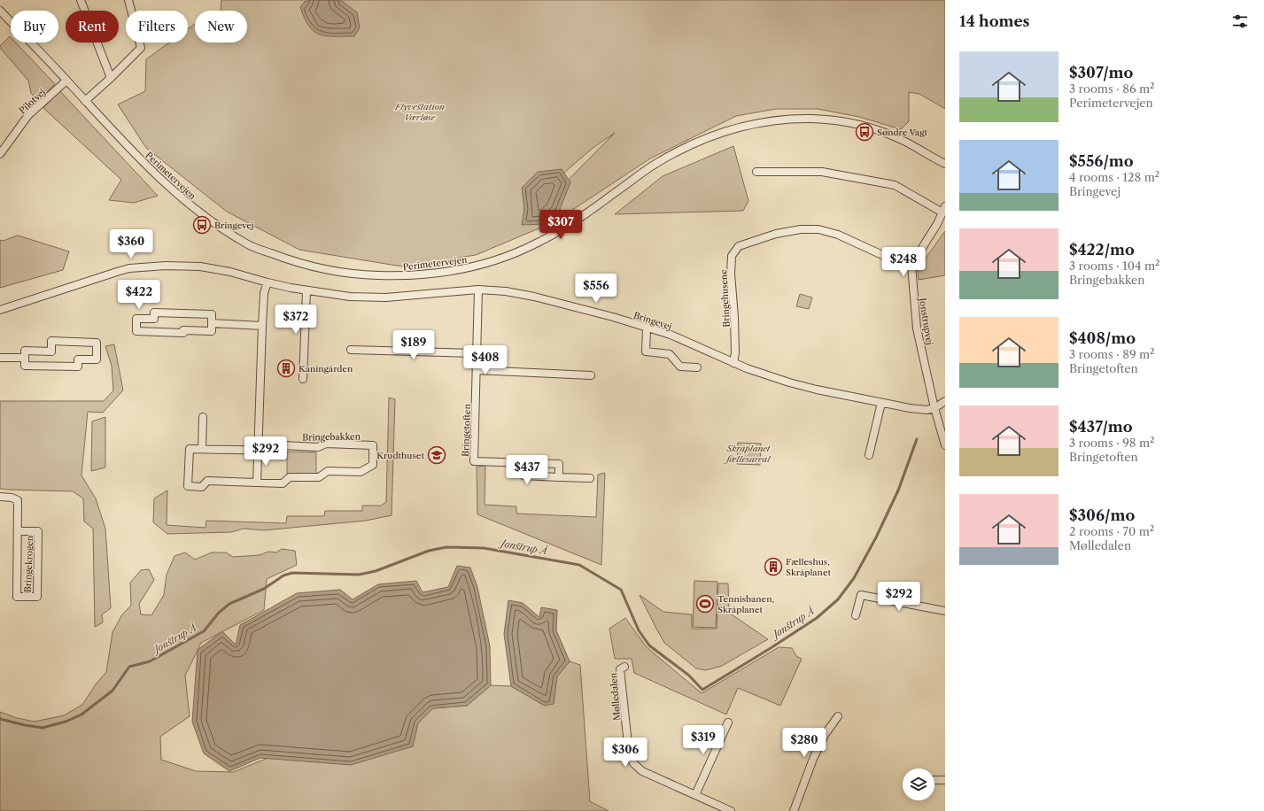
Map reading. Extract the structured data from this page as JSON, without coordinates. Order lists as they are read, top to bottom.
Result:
{
  "streets": {
    "street": [
      "Pilotvej",
      "Perimetervejen",
      "Bringehusene",
      "Bringevej",
      "Jonstrupvej",
      "Bringetoften",
      "Bringebakken",
      "Bringekrogen",
      "Mølledalen"
    ]
  },
  "crossings": [
    ["Pilotvej", "Perimetervejen"],
    ["Bringehusene", "Bringevej"],
    ["Bringehusene", "Jonstrupvej"],
    ["Bringevej", "Jonstrupvej"],
    ["Bringevej", "Bringetoften"]
  ],
  "water": ["Jonstrup Å"],
  "parks": ["Flyvestation Værløse", "Skråplanet fællesareal"],
  "places": {
    "bus stop": ["Søndre Vagt", "Bringevej"],
    "building": ["Kaningården", "Fælleshus, Skråplanet"],
    "school or university": ["Krudthuset"],
    "sports": ["Tennisbanen, Skråplanet"]
  },
  "page": {
    "heading": "14 homes",
    "chip": [
      "Buy",
      "Rent",
      "Filters",
      "New"
    ],
    "list": [
      {
        "name": "$307/mo",
        "note": "3 rooms · 86 m² · Perimetervejen"
      },
      {
        "name": "$556/mo",
        "note": "4 rooms · 128 m² · Bringevej"
      },
      {
        "name": "$422/mo",
        "note": "3 rooms · 104 m² · Bringebakken"
      },
      {
        "name": "$408/mo",
        "note": "3 rooms · 89 m² · Bringetoften"
      },
      {
        "name": "$437/mo",
        "note": "3 rooms · 98 m² · Bringetoften"
      },
      {
        "name": "$306/mo",
        "note": "2 rooms · 70 m² · Mølledalen"
      }
    ],
    "price": [
      "$307",
      "$360",
      "$248",
      "$556",
      "$422",
      "$372",
      "$189",
      "$408",
      "$292",
      "$437",
      "$292",
      "$319",
      "$280",
      "$306"
    ]
  }
}
